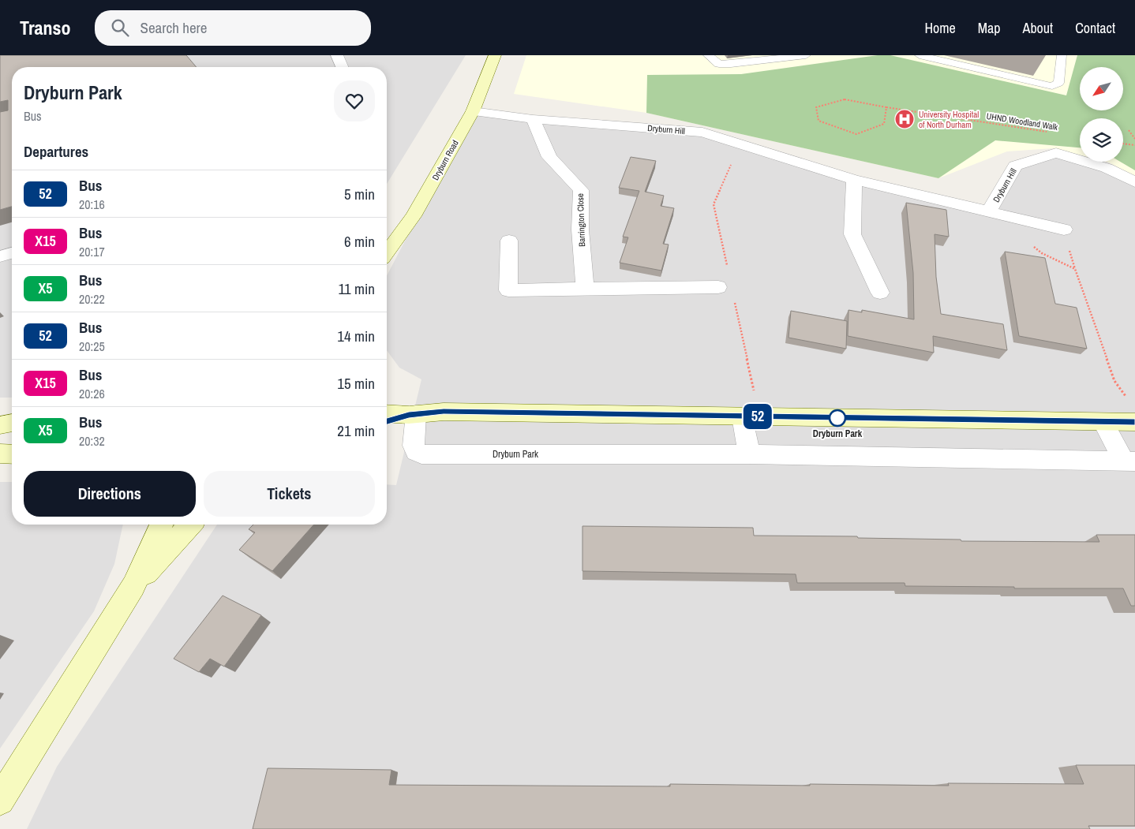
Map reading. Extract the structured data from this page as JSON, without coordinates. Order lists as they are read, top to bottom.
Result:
{
  "streets": {
    "street": [
      "Dryburn Hill",
      "Dryburn Road",
      "Barrington Close",
      "Dryburn Park"
    ],
    "path": ["UHND Woodland Walk"]
  },
  "crossings": [
    ["Dryburn Hill", "Dryburn Road"],
    ["Dryburn Hill", "Barrington Close"]
  ],
  "places": {
    "hospital": ["University Hospital of North Durham"],
    "other": ["Dryburn Park"]
  },
  "lines": ["bus line 52"],
  "north": "bottom left",
  "page": {
    "header": "Transo",
    "search": "Search here",
    "nav": [
      "Home",
      "Map",
      "About",
      "Contact"
    ],
    "on_map": "52",
    "heading": [
      ["Dryburn Park", "Bus"],
      "Departures"
    ],
    "list": [
      {
        "mark": "52",
        "name": "Bus",
        "note": "20:16",
        "value": "5 min"
      },
      {
        "mark": "X15",
        "name": "Bus",
        "note": "20:17",
        "value": "6 min"
      },
      {
        "mark": "X5",
        "name": "Bus",
        "note": "20:22",
        "value": "11 min"
      },
      {
        "mark": "52",
        "name": "Bus",
        "note": "20:25",
        "value": "14 min"
      },
      {
        "mark": "X15",
        "name": "Bus",
        "note": "20:26",
        "value": "15 min"
      },
      {
        "mark": "X5",
        "name": "Bus",
        "note": "20:32",
        "value": "21 min"
      }
    ],
    "buttons": ["Directions", "Tickets"]
  }
}
